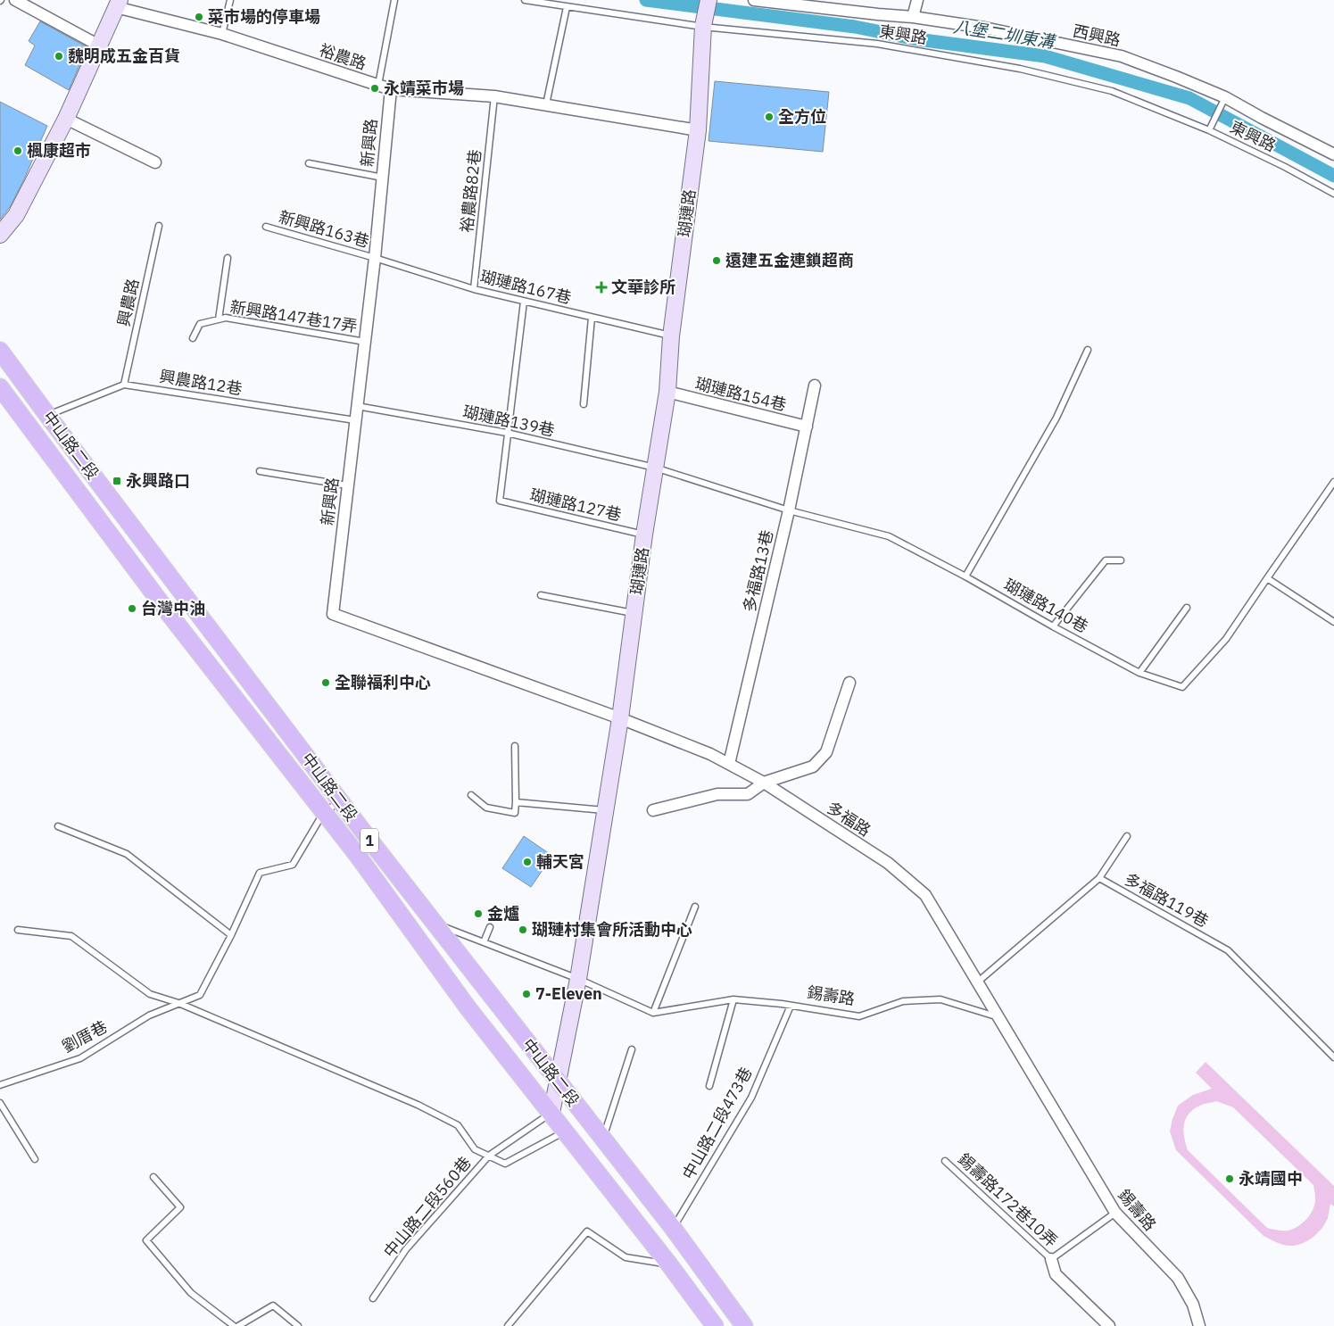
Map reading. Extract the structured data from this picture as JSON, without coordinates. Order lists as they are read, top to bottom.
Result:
{
  "streets": {
    "main road": ["中山路二段", "1"],
    "street": [
      "西興路",
      "裕農路",
      "新興路",
      "瑚璉路",
      "瑚璉路154巷",
      "多福路13巷",
      "多福路",
      "錫壽路"
    ],
    "lane": [
      "東興路",
      "裕農路82巷",
      "新興路163巷",
      "瑚璉路167巷",
      "興農路",
      "新興路147巷17弄",
      "興農路12巷",
      "瑚璉路139巷",
      "瑚璉路127巷",
      "瑚璉路140巷",
      "多福路119巷",
      "劉厝巷",
      "中山路二段473巷",
      "錫壽路172巷10弄",
      "中山路二段560巷"
    ]
  },
  "crossings": [
    ["東興路", "瑚璉路"],
    ["裕農路", "新興路"],
    ["裕農路", "裕農路82巷"],
    ["裕農路", "瑚璉路"],
    ["新興路", "瑚璉路"],
    ["新興路", "新興路163巷"],
    ["新興路", "瑚璉路167巷"],
    ["新興路", "新興路147巷17弄"],
    ["新興路", "興農路12巷"],
    ["新興路", "瑚璉路139巷"],
    ["新興路", "多福路"],
    ["裕農路82巷", "瑚璉路167巷"],
    ["瑚璉路", "瑚璉路167巷"],
    ["瑚璉路", "瑚璉路154巷"],
    ["瑚璉路", "瑚璉路139巷"],
    ["瑚璉路", "中山路二段"],
    ["瑚璉路", "瑚璉路127巷"],
    ["瑚璉路", "瑚璉路140巷"],
    ["瑚璉路", "多福路"],
    ["瑚璉路", "中山路二段560巷"],
    ["新興路163巷", "瑚璉路167巷"],
    ["興農路", "興農路12巷"],
    ["瑚璉路154巷", "多福路13巷"],
    ["瑚璉路139巷", "瑚璉路127巷"],
    ["瑚璉路139巷", "瑚璉路140巷"],
    ["中山路二段", "劉厝巷"],
    ["中山路二段", "中山路二段473巷"],
    ["中山路二段", "中山路二段560巷"],
    ["多福路13巷", "瑚璉路140巷"],
    ["多福路13巷", "多福路"],
    ["多福路", "多福路119巷"],
    ["多福路", "錫壽路"],
    ["錫壽路", "中山路二段473巷"],
    ["劉厝巷", "中山路二段560巷"]
  ],
  "water": ["八堡二圳東溝"],
  "places": {
    "other": [
      "菜市場的停車場",
      "魏明成五金百貨",
      "永靖菜市場",
      "全方位",
      "楓康超市",
      "遠建五金連鎖超商",
      "台灣中油",
      "全聯福利中心",
      "輔天宮",
      "金爐",
      "瑚璉村集會所活動中心",
      "7-Eleven",
      "永靖國中"
    ],
    "health": ["文華診所"],
    "transit": ["永興路口"]
  }
}
